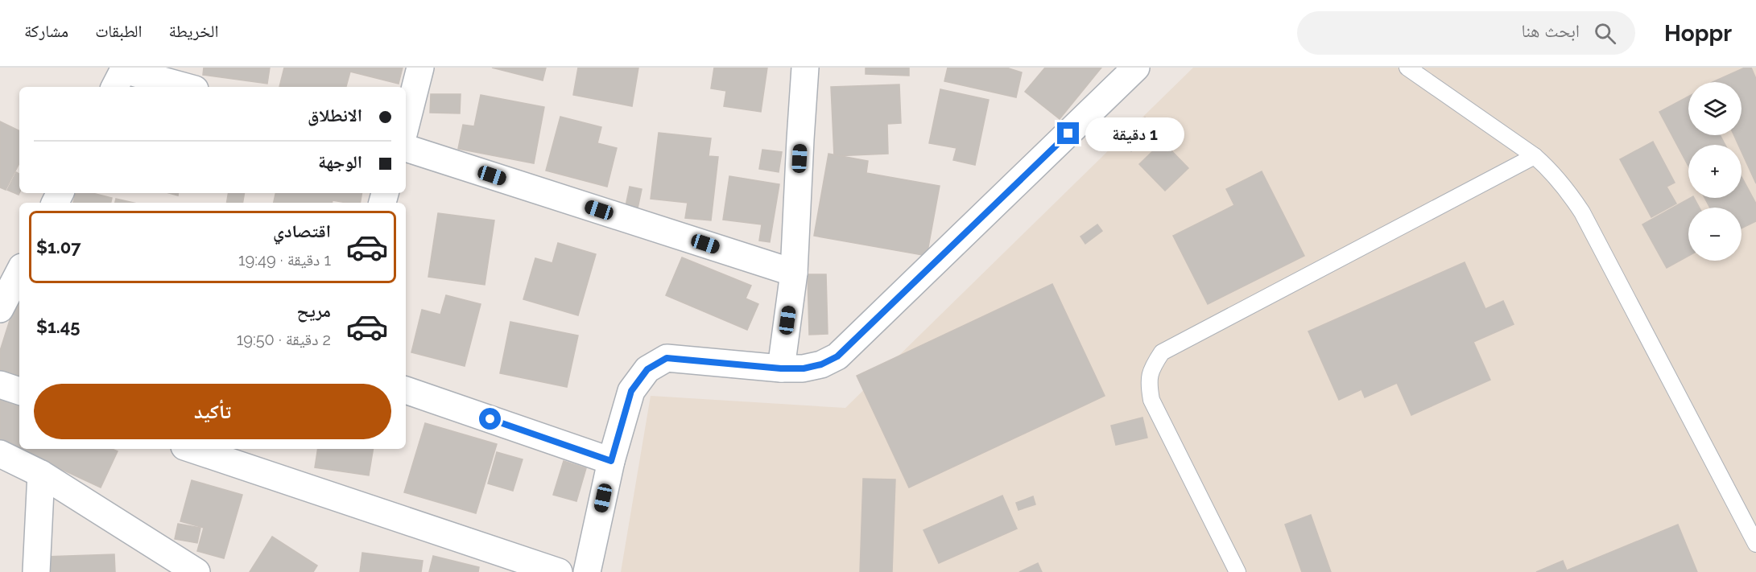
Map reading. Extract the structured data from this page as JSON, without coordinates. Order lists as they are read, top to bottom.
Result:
{
  "page": {
    "header": "Hoppr",
    "search": "ابحث هنا",
    "nav": ["الخريطة", "الطبقات", "مشاركة"],
    "map_buttons": ["+", "−"],
    "banner": ["الانطلاق", "الوجهة"],
    "bubble": "1 دقيقة",
    "list": [
      {
        "name": "اقتصادي",
        "note": "1 دقيقة · 19:49",
        "value": "$1.07"
      },
      {
        "name": "مريح",
        "note": "2 دقيقة · 19:50",
        "value": "$1.45"
      }
    ],
    "buttons": "تأكيد"
  }
}
